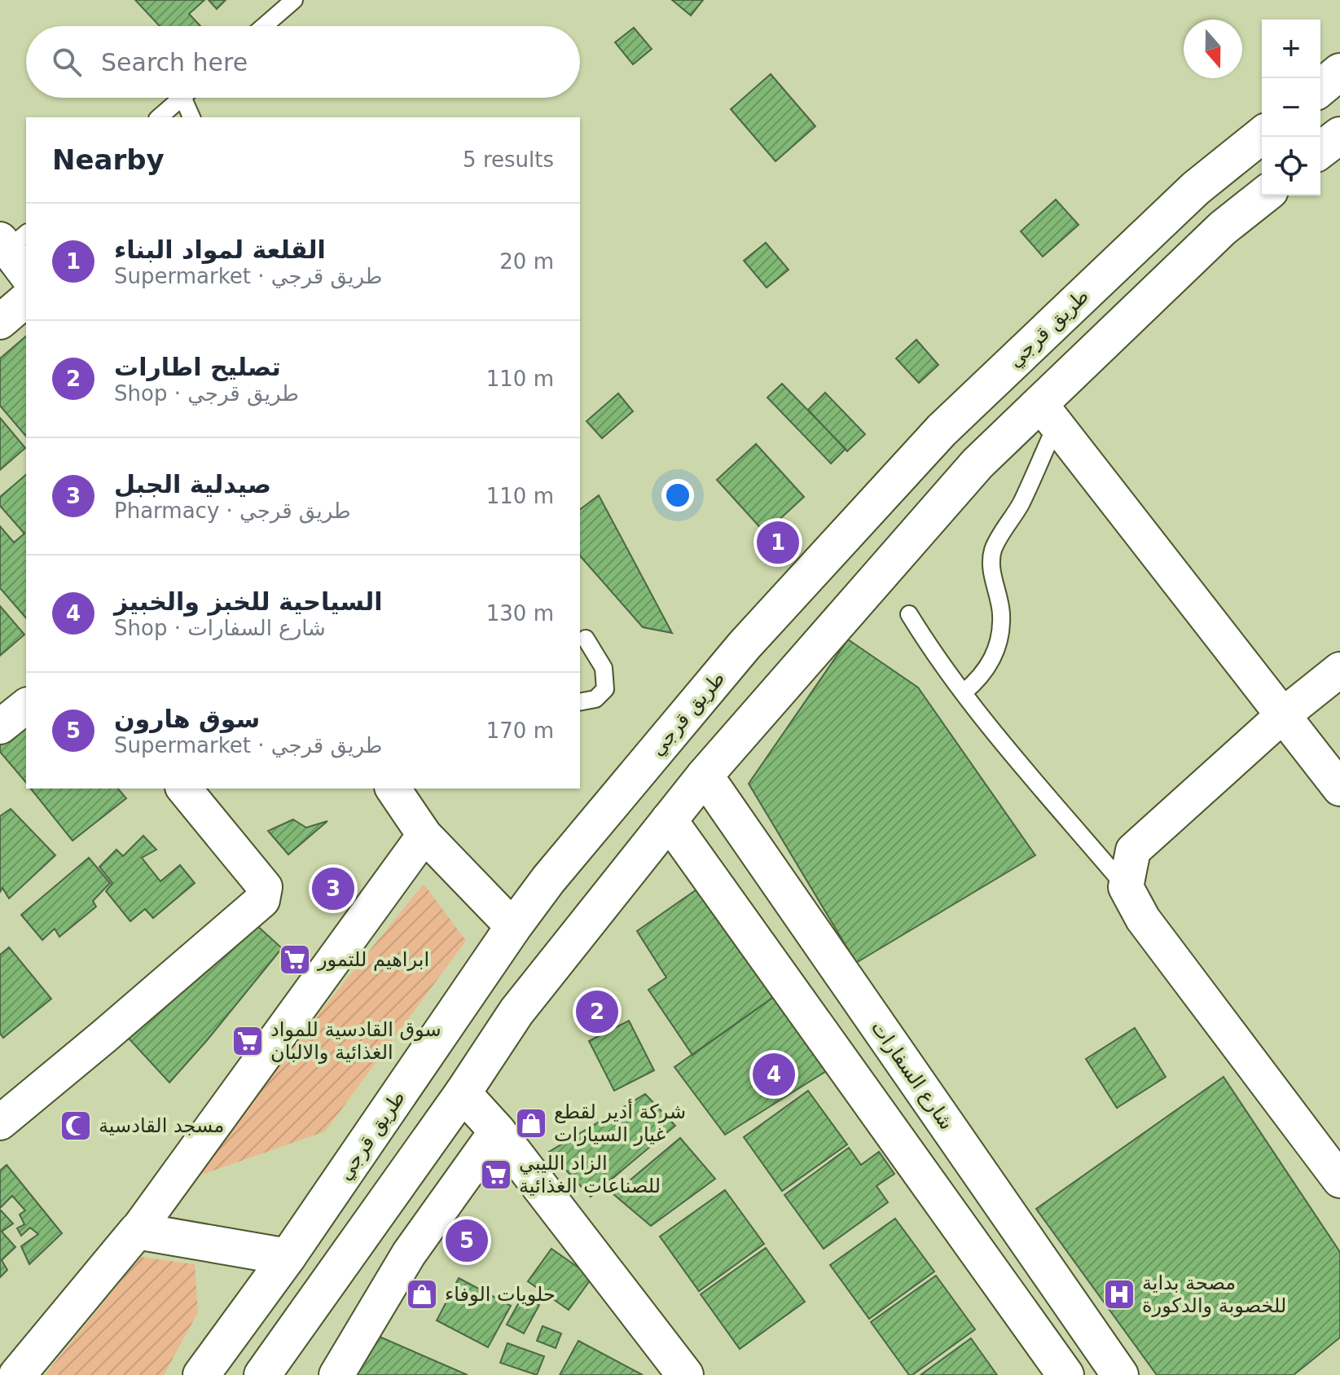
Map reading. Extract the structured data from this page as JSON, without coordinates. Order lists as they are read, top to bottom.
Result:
{
  "streets": {
    "main road": ["طريق قرجي", "شارع السفارات"]
  },
  "places": {
    "supermarket": ["ابراهيم للتمور", "سوق القادسية للمواد الغذائية والالبان", "الزاد الليبي للصناعات الغذائية"],
    "shop": ["شركة أدير لقطع غيار السيارات", "حلويات الوفاء"],
    "mosque": ["مسجد القادسية"],
    "hospital": ["مصحة بداية للخصوبة والدكورة"]
  },
  "north": "bottom",
  "page": {
    "map_buttons": ["+", "−"],
    "search": "Search here",
    "heading": ["Nearby", "5 results"],
    "list": [
      {
        "mark": "1",
        "name": "القلعة لمواد البناء",
        "note": "Supermarket · طريق قرجي",
        "value": "20 m"
      },
      {
        "mark": "2",
        "name": "تصليح اطارات",
        "note": "Shop · طريق قرجي",
        "value": "110 m"
      },
      {
        "mark": "3",
        "name": "صيدلية الجبل",
        "note": "Pharmacy · طريق قرجي",
        "value": "110 m"
      },
      {
        "mark": "4",
        "name": "السياحية للخبز والخبيز",
        "note": "Shop · شارع السفارات",
        "value": "130 m"
      },
      {
        "mark": "5",
        "name": "سوق هارون",
        "note": "Supermarket · طريق قرجي",
        "value": "170 m"
      }
    ],
    "pins": [
      "1",
      "3",
      "2",
      "4",
      "5"
    ]
  }
}
